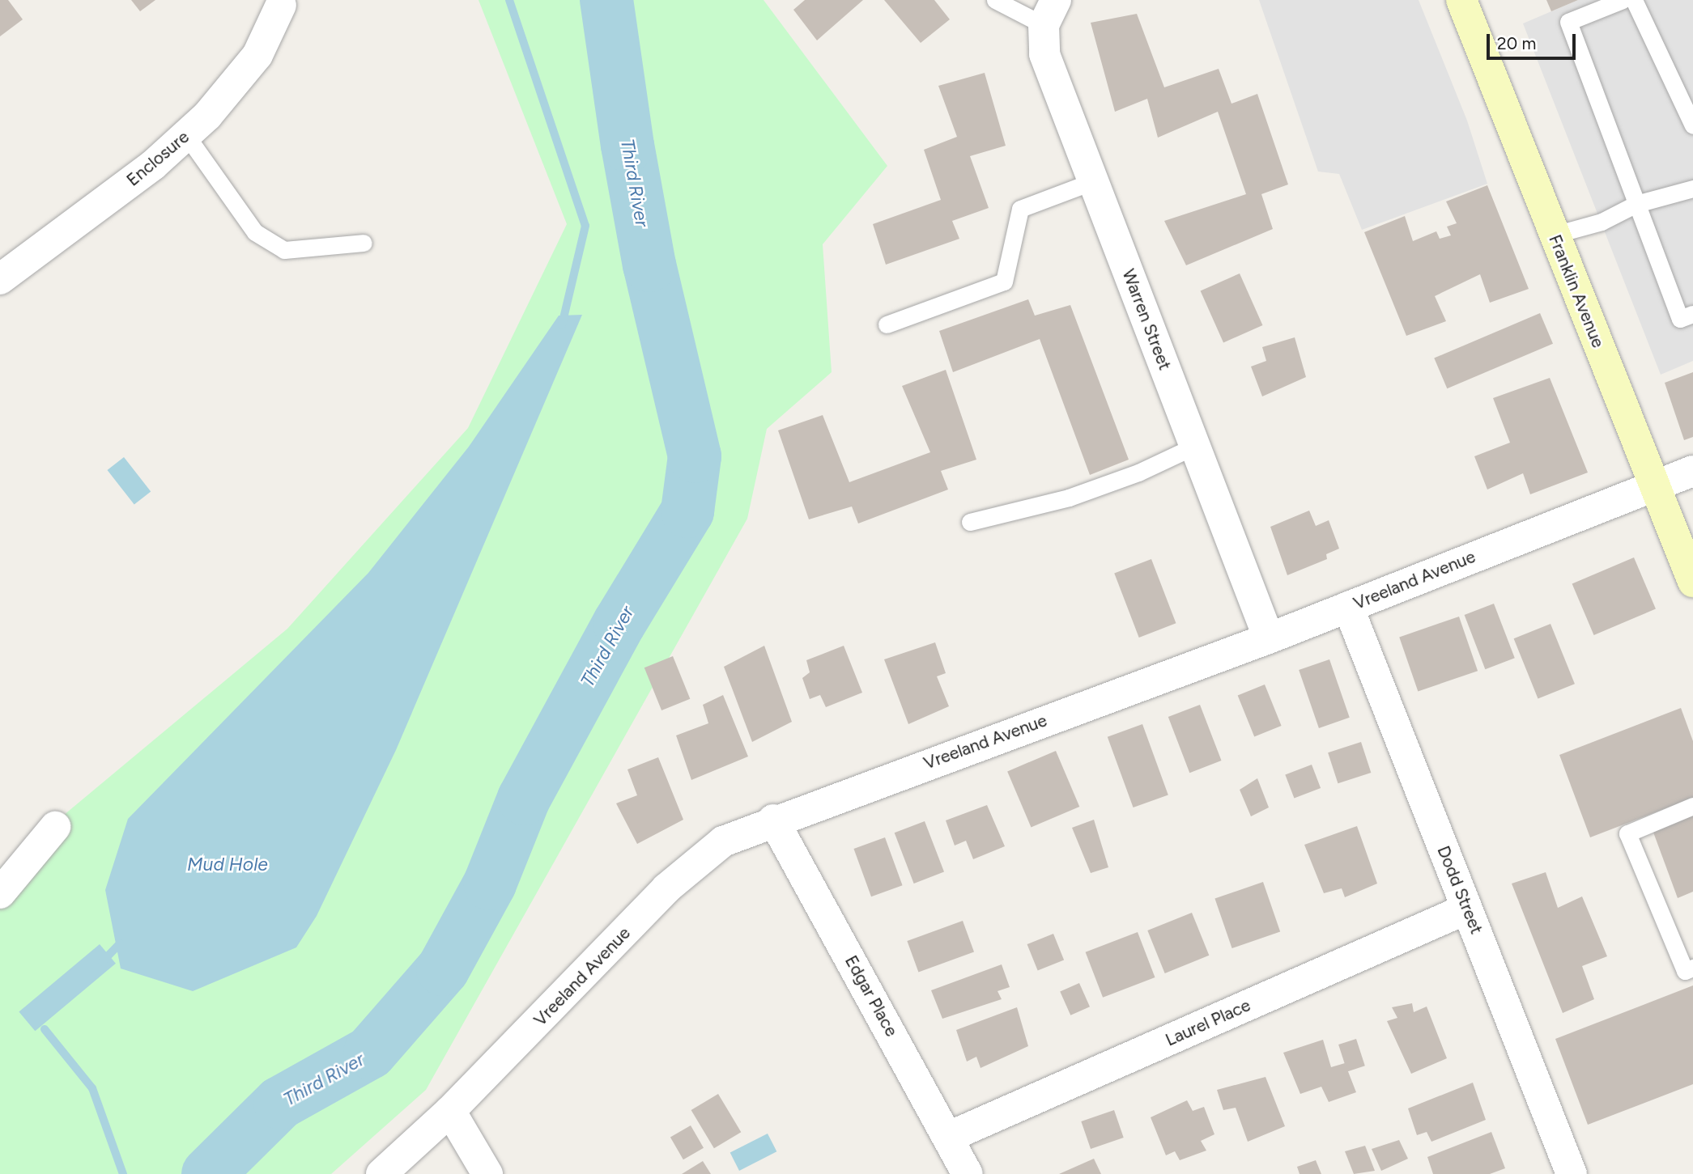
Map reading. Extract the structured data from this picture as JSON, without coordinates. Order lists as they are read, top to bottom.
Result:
{
  "streets": {
    "main road": ["Franklin Avenue"],
    "street": [
      "Enclosure",
      "Warren Street",
      "Vreeland Avenue",
      "Dodd Street",
      "Edgar Place",
      "Laurel Place"
    ]
  },
  "crossings": [
    ["Franklin Avenue", "Vreeland Avenue"],
    ["Warren Street", "Vreeland Avenue"],
    ["Vreeland Avenue", "Dodd Street"],
    ["Vreeland Avenue", "Edgar Place"],
    ["Dodd Street", "Laurel Place"],
    ["Edgar Place", "Laurel Place"]
  ],
  "water": ["Third River", "Mud Hole"],
  "scale_bar": "20 m"
}
